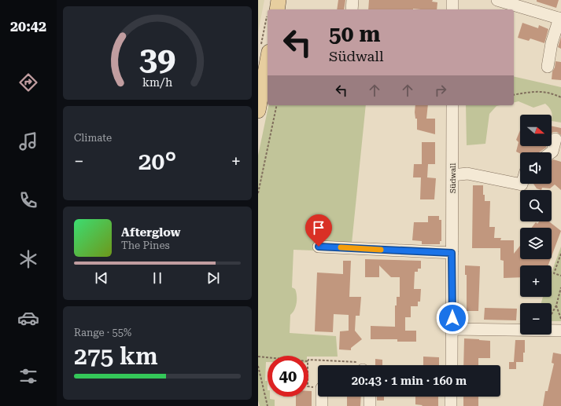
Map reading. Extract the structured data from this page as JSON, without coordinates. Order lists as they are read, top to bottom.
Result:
{
  "streets": {
    "street": ["Südwall"]
  },
  "north": "right",
  "page": {
    "tabs": "20:42",
    "turn": ["50 m", "Südwall"],
    "tile": [
      "Climate",
      ["Range · 55%", "275 km"]
    ],
    "map_buttons": ["+", "−"],
    "heat": ["−", "20°", "+"],
    "song": ["Afterglow", "The Pines"],
    "limit": "40",
    "trip": "20:43 · 1 min · 160 m",
    "gauge": ["39", "km/h"]
  }
}
